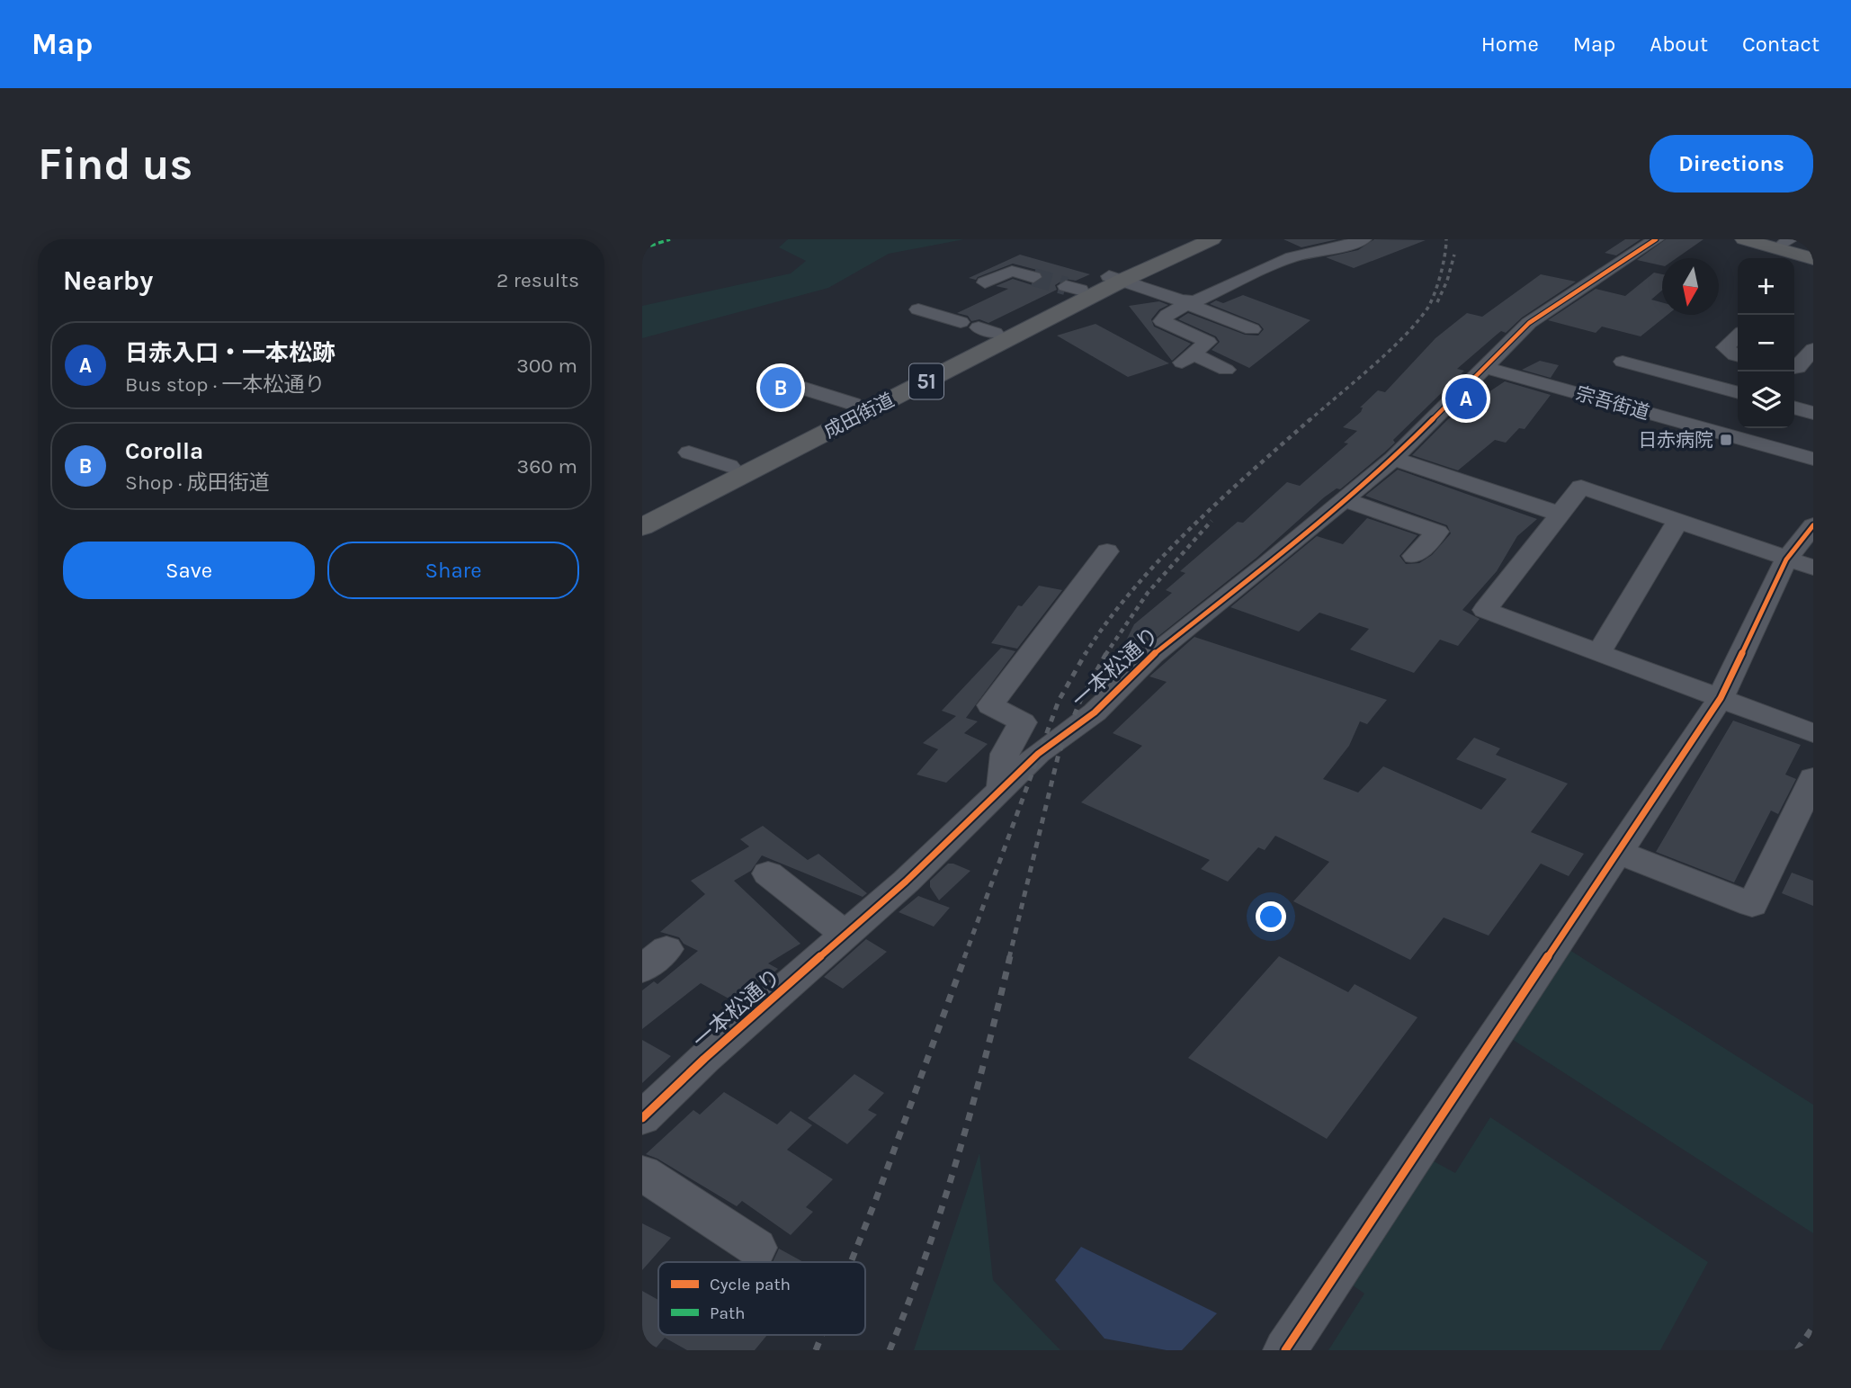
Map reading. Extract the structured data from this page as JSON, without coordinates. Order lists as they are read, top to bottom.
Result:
{
  "streets": {
    "highway": ["51", "成田街道"],
    "street": ["宗吾街道", "一本松通り"]
  },
  "crossings": [
    ["宗吾街道", "一本松通り"]
  ],
  "places": {
    "transit": ["日赤病院"]
  },
  "legend": ["Cycle path", "Path"],
  "north": "bottom",
  "page": {
    "header": "Map",
    "nav": [
      "Home",
      "Map",
      "About",
      "Contact"
    ],
    "buttons": [
      "Directions",
      ["Save", "Share"]
    ],
    "title": "Find us",
    "heading": ["Nearby", "2 results"],
    "map_buttons": ["+", "−"],
    "list": [
      {
        "mark": "A",
        "name": "日赤入口・一本松跡",
        "note": "Bus stop · 一本松通り",
        "value": "300 m"
      },
      {
        "mark": "B",
        "name": "Corolla",
        "note": "Shop · 成田街道",
        "value": "360 m"
      }
    ],
    "pins": ["B", "A"]
  }
}
